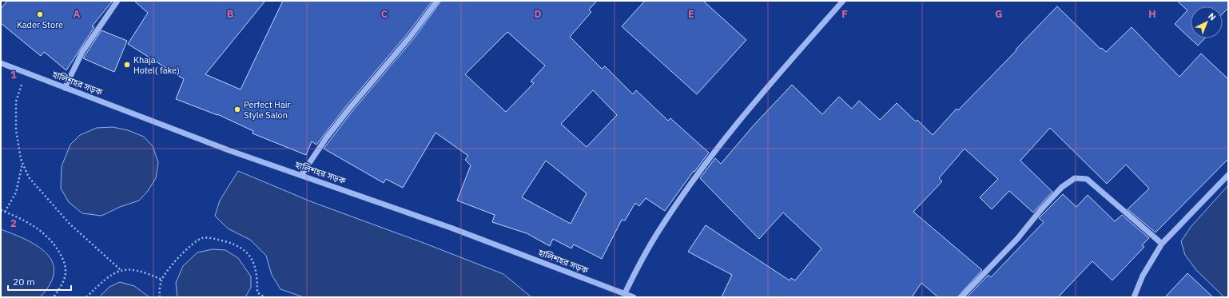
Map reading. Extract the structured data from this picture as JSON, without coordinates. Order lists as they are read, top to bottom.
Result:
{
  "streets": {
    "street": ["হালিশহর সড়ক"]
  },
  "places": ["Kader Store", "Khaja Hotel( fake)", "Perfect Hair Style Salon"],
  "scale_bar": "20 m",
  "north": "top right",
  "grid": {
    "columns": [
      "A",
      "B",
      "C",
      "D",
      "E",
      "F",
      "G",
      "H"
    ],
    "rows": ["1", "2"]
  }
}
